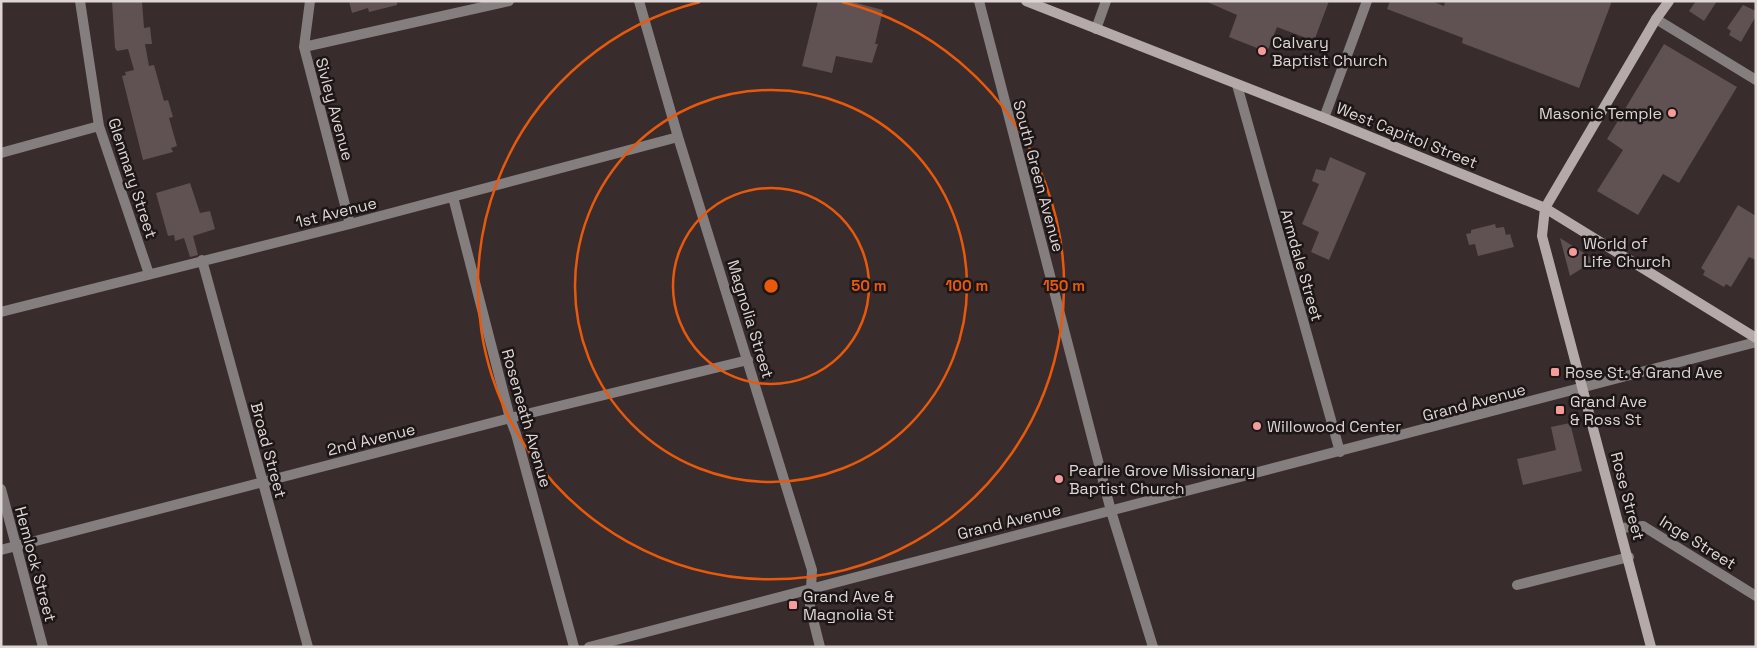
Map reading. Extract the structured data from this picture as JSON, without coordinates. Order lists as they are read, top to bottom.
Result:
{
  "streets": {
    "main road": ["West Capitol Street", "Rose Street"],
    "street": [
      "Sivley Avenue",
      "South Green Avenue",
      "Glenmary Street",
      "1st Avenue",
      "Armdale Street",
      "Magnolia Street",
      "Grand Avenue",
      "Roseneath Avenue",
      "2nd Avenue",
      "Broad Street",
      "Inge Street",
      "Hemlock Street"
    ]
  },
  "crossings": [
    ["Sivley Avenue", "1st Avenue"],
    ["West Capitol Street", "Armdale Street"],
    ["West Capitol Street", "Rose Street"],
    ["South Green Avenue", "Grand Avenue"],
    ["Glenmary Street", "1st Avenue"],
    ["1st Avenue", "Magnolia Street"],
    ["1st Avenue", "Roseneath Avenue"],
    ["1st Avenue", "Broad Street"],
    ["Armdale Street", "Grand Avenue"],
    ["Magnolia Street", "Grand Avenue"],
    ["Magnolia Street", "2nd Avenue"],
    ["Grand Avenue", "Rose Street"],
    ["Roseneath Avenue", "2nd Avenue"],
    ["2nd Avenue", "Broad Street"],
    ["2nd Avenue", "Hemlock Street"],
    ["Rose Street", "Inge Street"]
  ],
  "places": {
    "other": [
      "Calvary Baptist Church",
      "Masonic Temple",
      "World of Life Church",
      "Willowood Center",
      "Pearlie Grove Missionary Baptist Church"
    ],
    "transit": ["Rose St. & Grand Ave", "Grand Ave & Ross St", "Grand Ave & Magnolia St"]
  },
  "rings": ["50 m", "100 m", "150 m"]
}
